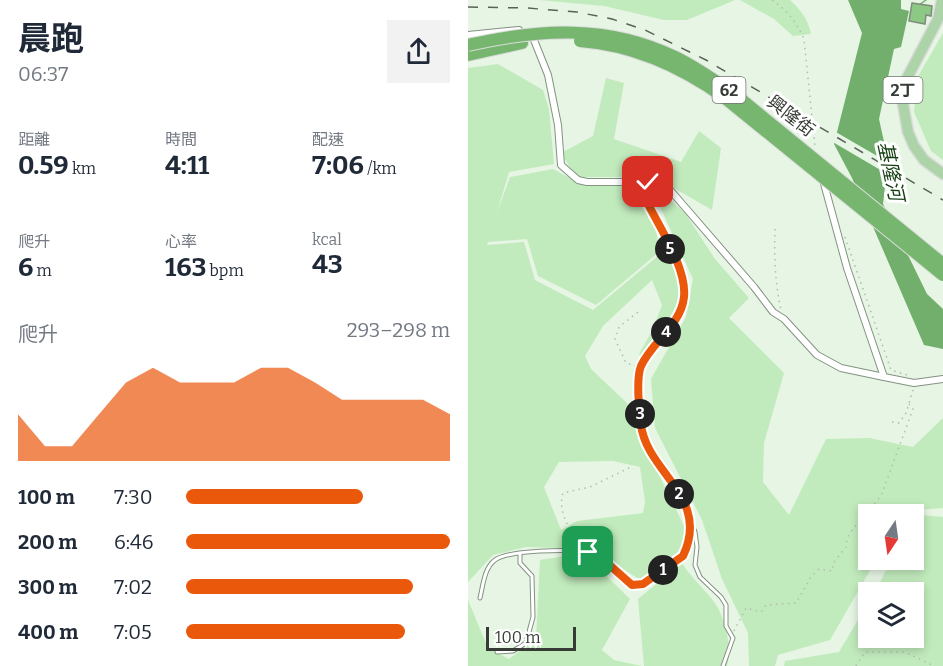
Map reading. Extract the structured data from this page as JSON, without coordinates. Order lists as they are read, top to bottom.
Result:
{
  "streets": {
    "highway": ["62"],
    "main road": ["2丁"],
    "street": ["興隆街"]
  },
  "water": ["基隆河"],
  "scale_bar": "100 m",
  "north": "bottom",
  "page": {
    "heading": ["晨跑", "06:37"],
    "stats": [
      ["距離", "0.59 km"],
      ["時間", "4:11"],
      ["配速", "7:06 /km"],
      ["爬升", "6 m"],
      ["心率", "163 bpm"],
      ["kcal", "43"]
    ],
    "pins": [
      "5",
      "4",
      "3",
      "2",
      "1"
    ],
    "chart": ["爬升", "293–298 m"],
    "list": [
      {
        "name": "100 m",
        "note": "7:30"
      },
      {
        "name": "200 m",
        "note": "6:46"
      },
      {
        "name": "300 m",
        "note": "7:02"
      },
      {
        "name": "400 m",
        "note": "7:05"
      }
    ],
    "scale": "100 m"
  }
}
